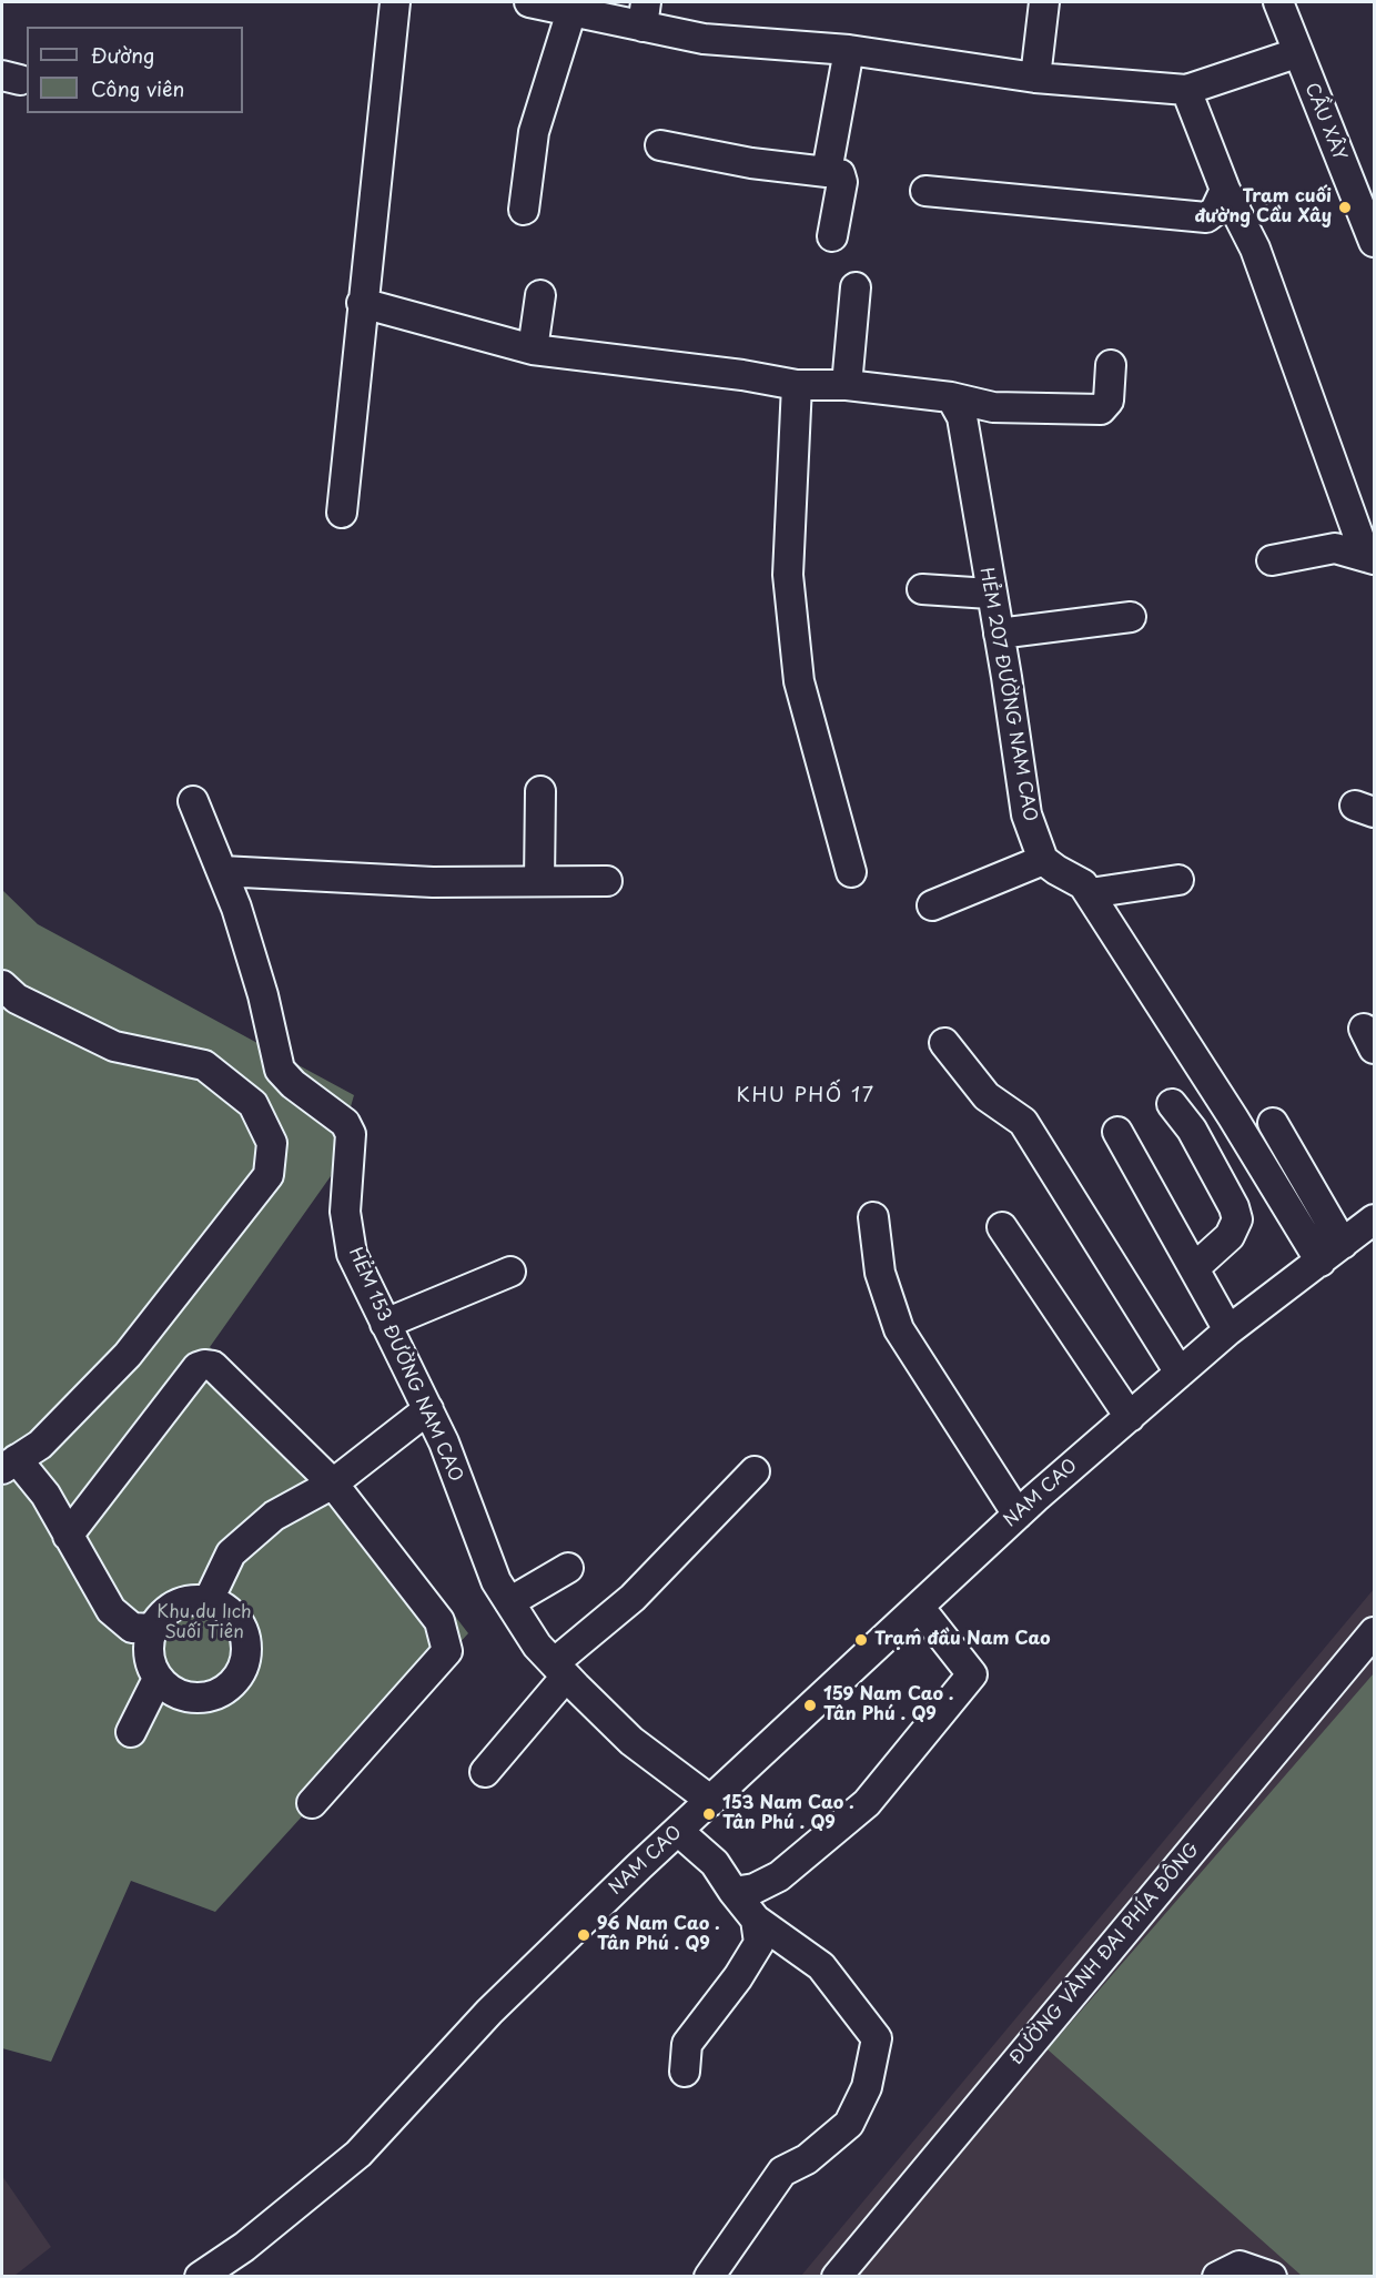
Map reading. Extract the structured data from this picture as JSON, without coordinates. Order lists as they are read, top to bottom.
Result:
{
  "streets": {
    "street": [
      "CẦU XÂY",
      "HẺM 207 ĐƯỜNG NAM CAO",
      "HẺM 153 ĐƯỜNG NAM CAO",
      "NAM CAO",
      "ĐƯỜNG VÀNH ĐAI PHÍA ĐÔNG"
    ]
  },
  "crossings": [
    ["HẺM 153 ĐƯỜNG NAM CAO", "NAM CAO"]
  ],
  "districts": ["KHU PHỐ 17"],
  "parks": ["Khu du lịch Suối Tiên"],
  "places": [
    "Trạm cuối đường Cầu Xây",
    "Trạm đầu Nam Cao",
    "159 Nam Cao . Tân Phú . Q9",
    "153 Nam Cao . Tân Phú . Q9",
    "96 Nam Cao . Tân Phú . Q9"
  ],
  "legend": ["Đường", "Công viên"]
}
